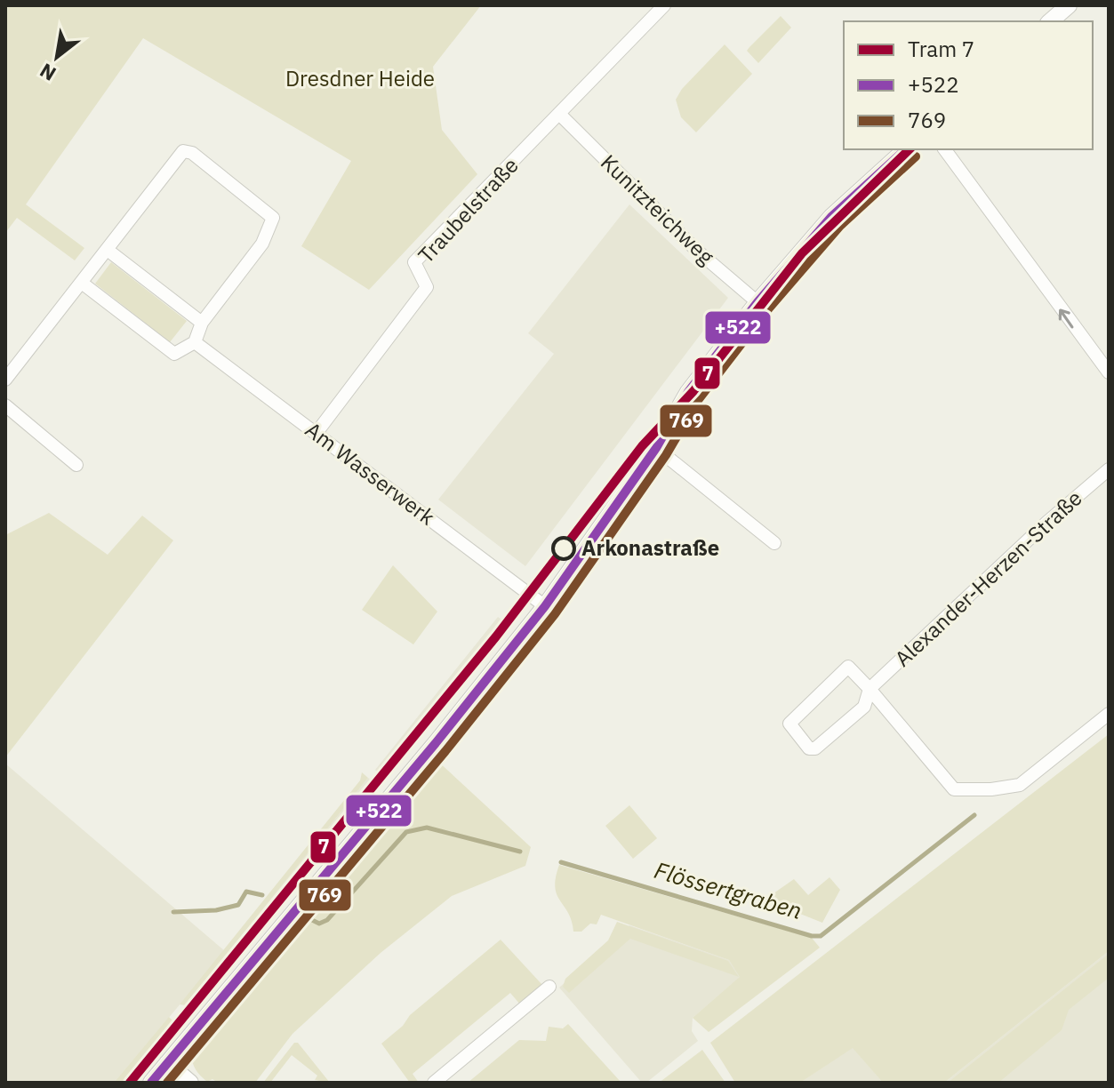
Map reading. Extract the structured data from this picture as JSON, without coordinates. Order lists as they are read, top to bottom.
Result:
{
  "streets": {
    "street": [
      "Kunitzteichweg",
      "Traubelstraße",
      "Am Wasserwerk",
      "Alexander-Herzen-Straße"
    ]
  },
  "crossings": [
    ["Kunitzteichweg", "Traubelstraße"],
    ["Traubelstraße", "Am Wasserwerk"]
  ],
  "water": ["Flössertgraben"],
  "parks": ["Dresdner Heide"],
  "places": ["Arkonastraße"],
  "lines": ["tram line 7", "transit line +522", "transit line 769"],
  "legend": ["Tram 7", "+522", "769"],
  "north": "bottom left"
}
